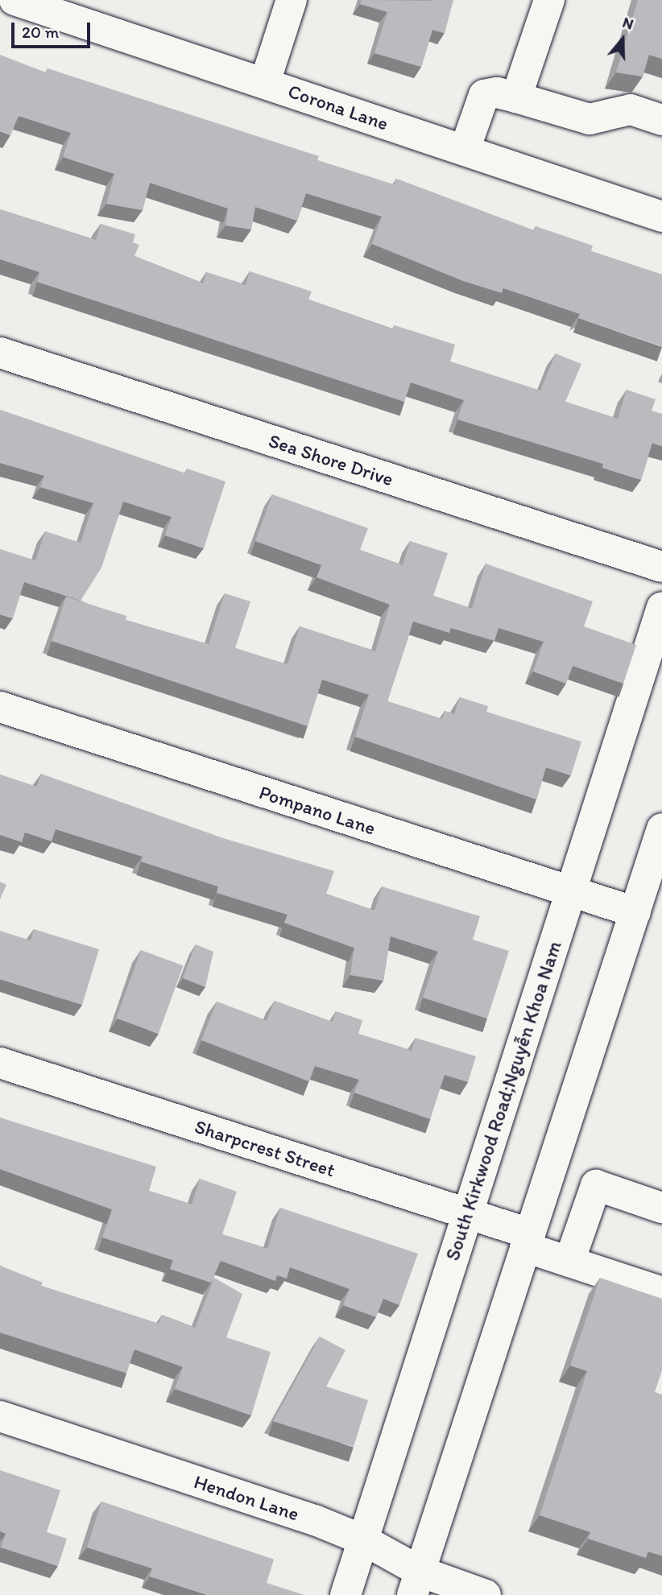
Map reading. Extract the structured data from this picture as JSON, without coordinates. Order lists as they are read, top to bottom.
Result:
{
  "streets": {
    "street": [
      "Corona Lane",
      "Sea Shore Drive",
      "Pompano Lane",
      "South Kirkwood Road;Nguyễn Khoa Nam",
      "Sharpcrest Street",
      "Hendon Lane"
    ]
  },
  "crossings": [
    ["Pompano Lane", "South Kirkwood Road;Nguyễn Khoa Nam"],
    ["South Kirkwood Road;Nguyễn Khoa Nam", "Sharpcrest Street"],
    ["South Kirkwood Road;Nguyễn Khoa Nam", "Hendon Lane"]
  ],
  "scale_bar": "20 m",
  "north": "top"
}
